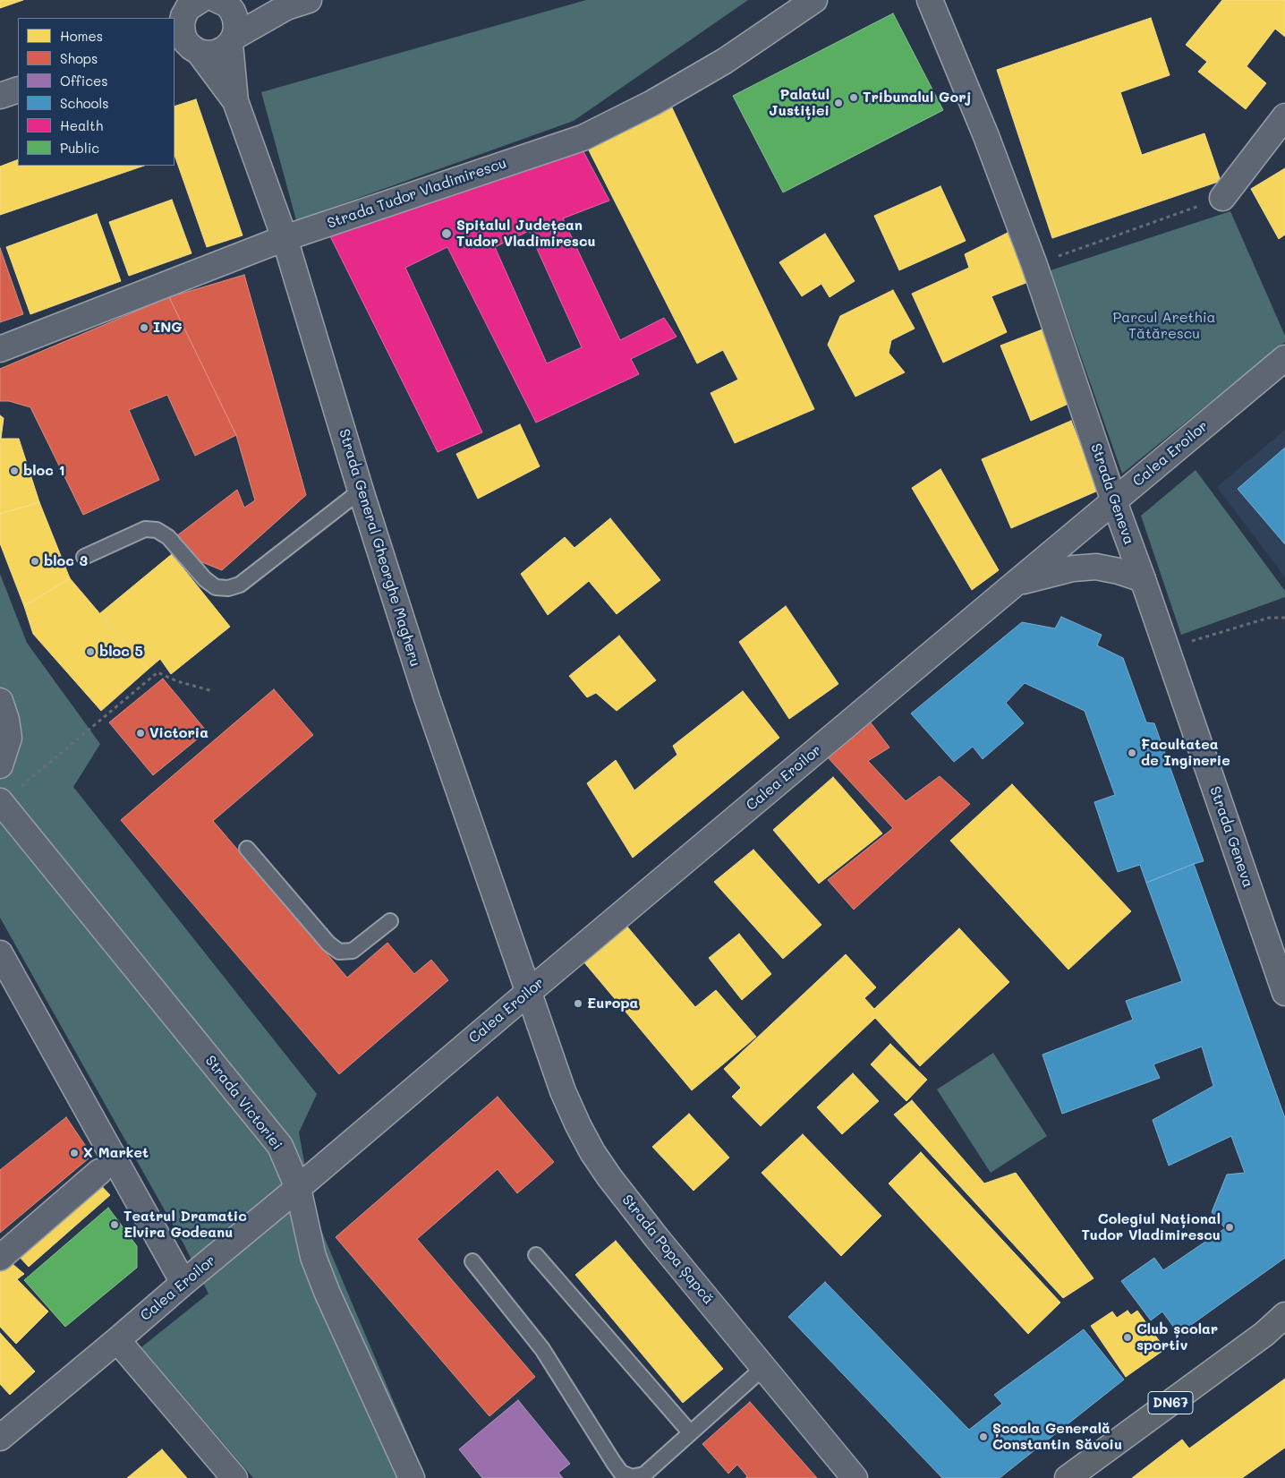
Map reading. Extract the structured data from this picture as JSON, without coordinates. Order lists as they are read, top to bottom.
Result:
{
  "streets": {
    "main road": ["DN67"],
    "street": [
      "Strada Tudor Vladimirescu",
      "Calea Eroilor",
      "Strada Geneva",
      "Strada General Gheorghe Magheru",
      "Strada Victoriei",
      "Strada Popa Șapcă"
    ]
  },
  "crossings": [
    ["Strada Tudor Vladimirescu", "Strada General Gheorghe Magheru"],
    ["Calea Eroilor", "Strada Geneva"],
    ["Calea Eroilor", "Strada General Gheorghe Magheru"],
    ["Calea Eroilor", "Strada Victoriei"],
    ["Calea Eroilor", "Strada Popa Șapcă"],
    ["Strada General Gheorghe Magheru", "Strada Popa Șapcă"]
  ],
  "parks": ["Parcul Arethia Tătărescu"],
  "places": [
    "Tribunalul Gorj",
    "Palatul Justiției",
    "Spitalul Județean Tudor Vladimirescu",
    "ING",
    "bloc 1",
    "bloc 3",
    "bloc 5",
    "Victoria",
    "Facultatea de Inginerie",
    "Europa",
    "X Market",
    "Teatrul Dramatic Elvira Godeanu",
    "Colegiul Național Tudor Vladimirescu",
    "Club școlar sportiv",
    "Școala Generală Constantin Săvoiu"
  ],
  "legend": [
    "Homes",
    "Shops",
    "Offices",
    "Schools",
    "Health",
    "Public"
  ]
}
